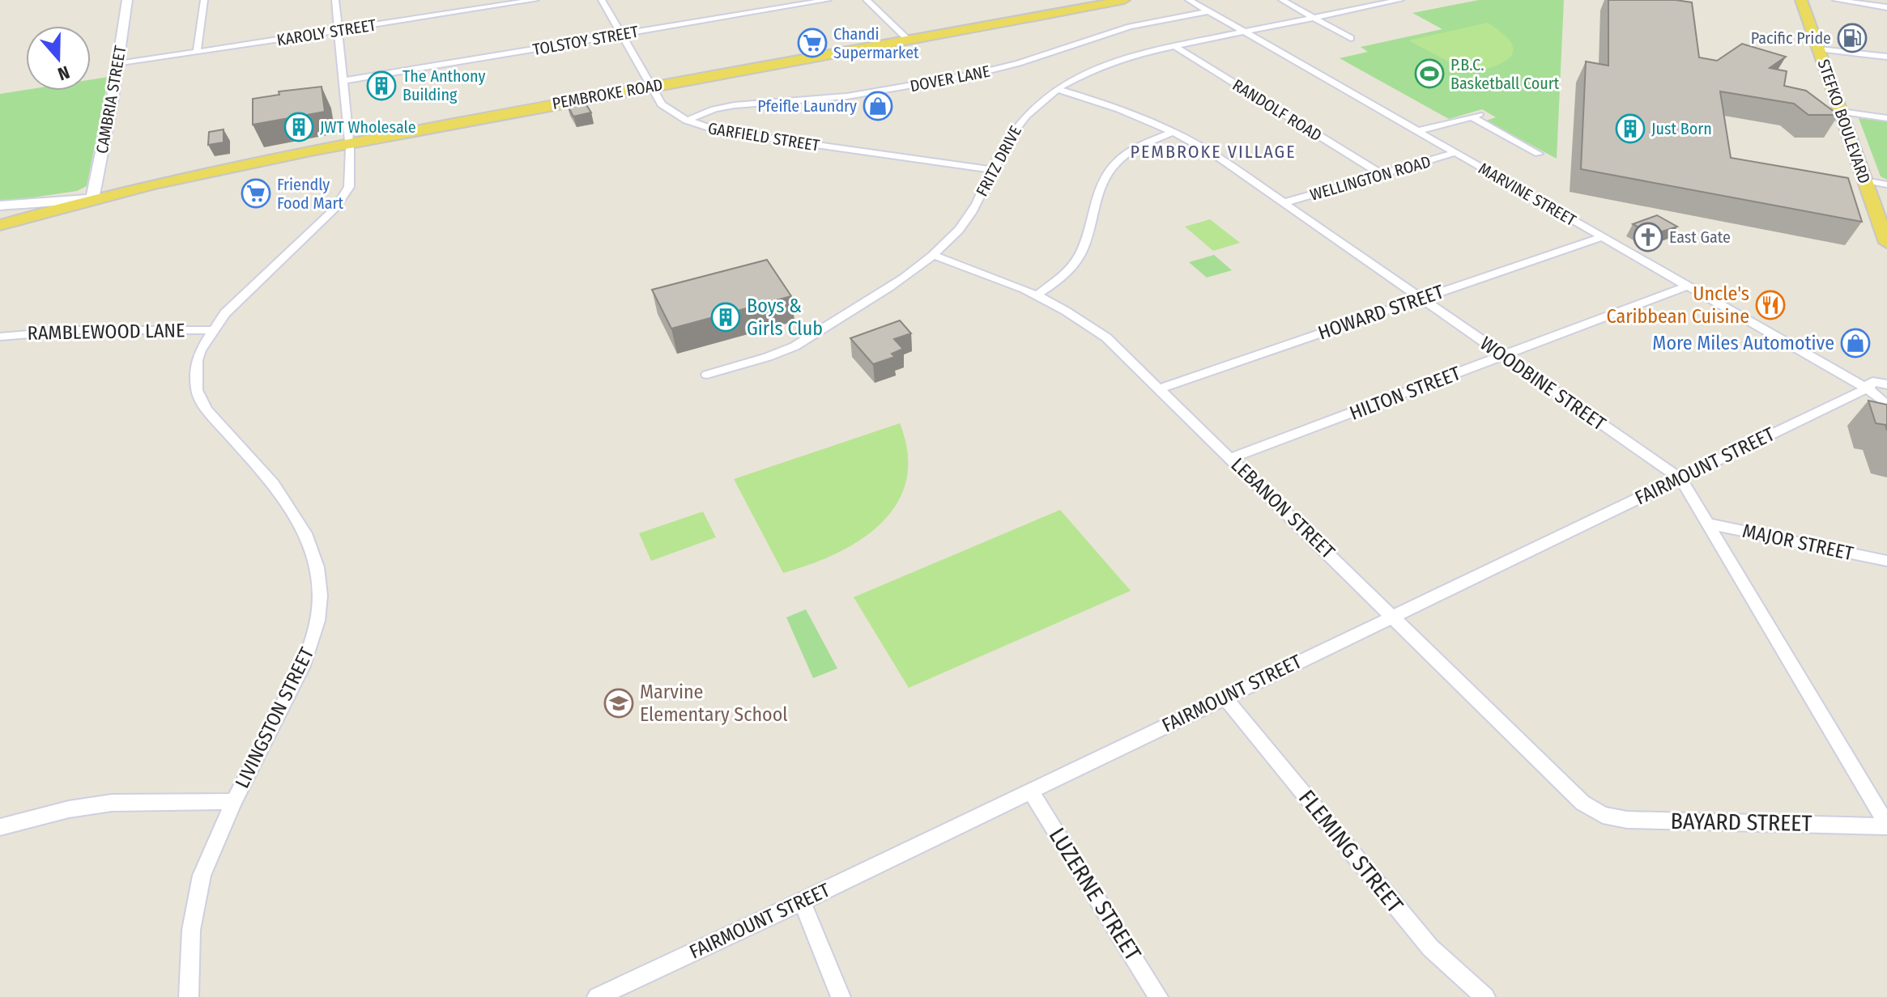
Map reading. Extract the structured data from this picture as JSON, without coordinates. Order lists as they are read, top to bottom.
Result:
{
  "streets": {
    "main road": ["PEMBROKE ROAD", "STEFKO BOULEVARD"],
    "street": [
      "KAROLY STREET",
      "TOLSTOY STREET",
      "DOVER LANE",
      "CAMBRIA STREET",
      "RANDOLF ROAD",
      "GARFIELD STREET",
      "FRITZ DRIVE",
      "WELLINGTON ROAD",
      "MARVINE STREET",
      "HOWARD STREET",
      "RAMBLEWOOD LANE",
      "WOODBINE STREET",
      "HILTON STREET",
      "FAIRMOUNT STREET",
      "LEBANON STREET",
      "MAJOR STREET",
      "LIVINGSTON STREET",
      "BAYARD STREET",
      "FLEMING STREET",
      "LUZERNE STREET"
    ]
  },
  "crossings": [
    ["KAROLY STREET", "CAMBRIA STREET"],
    ["KAROLY STREET", "LIVINGSTON STREET"],
    ["TOLSTOY STREET", "GARFIELD STREET"],
    ["TOLSTOY STREET", "LIVINGSTON STREET"],
    ["DOVER LANE", "GARFIELD STREET"],
    ["DOVER LANE", "MARVINE STREET"],
    ["PEMBROKE ROAD", "CAMBRIA STREET"],
    ["PEMBROKE ROAD", "GARFIELD STREET"],
    ["PEMBROKE ROAD", "LIVINGSTON STREET"],
    ["RANDOLF ROAD", "FRITZ DRIVE"],
    ["RANDOLF ROAD", "WELLINGTON ROAD"],
    ["GARFIELD STREET", "FRITZ DRIVE"],
    ["FRITZ DRIVE", "MARVINE STREET"],
    ["FRITZ DRIVE", "WOODBINE STREET"],
    ["FRITZ DRIVE", "LEBANON STREET"],
    ["WELLINGTON ROAD", "MARVINE STREET"],
    ["WELLINGTON ROAD", "WOODBINE STREET"],
    ["MARVINE STREET", "HOWARD STREET"],
    ["MARVINE STREET", "HILTON STREET"],
    ["MARVINE STREET", "FAIRMOUNT STREET"],
    ["HOWARD STREET", "WOODBINE STREET"],
    ["HOWARD STREET", "LEBANON STREET"],
    ["RAMBLEWOOD LANE", "LIVINGSTON STREET"],
    ["WOODBINE STREET", "HILTON STREET"],
    ["WOODBINE STREET", "FAIRMOUNT STREET"],
    ["WOODBINE STREET", "MAJOR STREET"],
    ["WOODBINE STREET", "BAYARD STREET"],
    ["HILTON STREET", "LEBANON STREET"],
    ["FAIRMOUNT STREET", "LEBANON STREET"],
    ["FAIRMOUNT STREET", "FLEMING STREET"],
    ["FAIRMOUNT STREET", "LUZERNE STREET"],
    ["LEBANON STREET", "BAYARD STREET"]
  ],
  "districts": ["PEMBROKE VILLAGE"],
  "places": {
    "fuel station": ["Pacific Pride"],
    "supermarket": ["Chandi Supermarket", "Friendly Food Mart"],
    "sports": ["P.B.C. Basketball Court"],
    "building": [
      "The Anthony Building",
      "JWT Wholesale",
      "Just Born",
      "Boys & Girls Club"
    ],
    "shop": ["Pfeifle Laundry", "More Miles Automotive"],
    "church": ["East Gate"],
    "restaurant": ["Uncle's Caribbean Cuisine"],
    "school or university": ["Marvine Elementary School"]
  },
  "north": "bottom"
}
